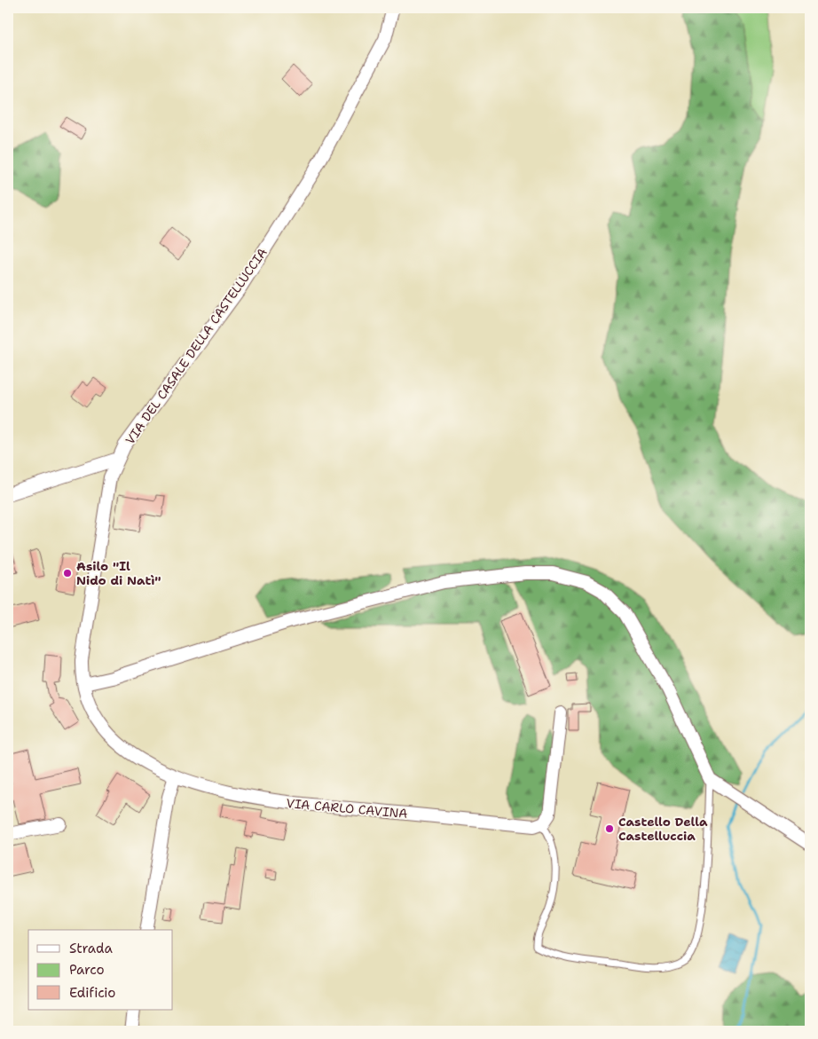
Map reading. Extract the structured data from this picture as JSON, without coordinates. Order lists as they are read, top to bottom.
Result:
{
  "streets": {
    "street": ["VIA DEL CASALE DELLA CASTELLUCCIA", "VIA CARLO CAVINA"]
  },
  "crossings": [
    ["VIA DEL CASALE DELLA CASTELLUCCIA", "VIA CARLO CAVINA"]
  ],
  "places": ["Asilo \"Il Nido di Natì\"", "Castello Della Castelluccia"],
  "legend": ["Strada", "Parco", "Edificio"]
}
